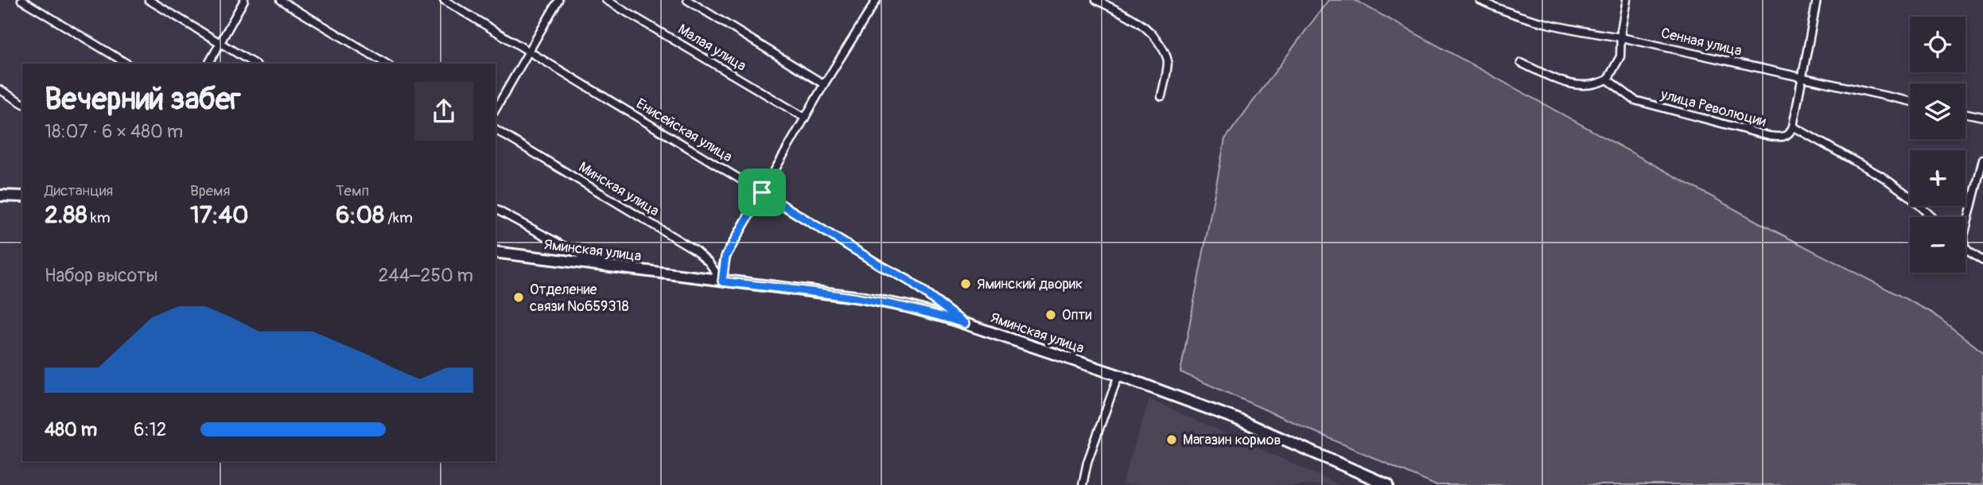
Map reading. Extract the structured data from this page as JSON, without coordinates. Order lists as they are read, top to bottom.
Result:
{
  "streets": {
    "main road": ["Яминская улица"],
    "street": [
      "Сенная улица",
      "Малая улица",
      "улица Революции",
      "Енисейская улица",
      "Минская улица"
    ]
  },
  "crossings": [
    ["Енисейская улица", "Яминская улица"],
    ["Минская улица", "Яминская улица"]
  ],
  "places": [
    "Яминский дворик",
    "Отделение связи №659318",
    "Опти",
    "Магазин кормов"
  ],
  "page": {
    "map_buttons": ["+", "−"],
    "heading": ["Вечерний забег", "18:07 · 6 × 480 m"],
    "stats": [
      ["Дистанция", "2.88 km"],
      ["Время", "17:40"],
      ["Темп", "6:08 /km"]
    ],
    "chart": ["Набор высоты", "244–250 m"],
    "list": [
      {
        "name": "480 m",
        "note": "6:12"
      }
    ]
  }
}
